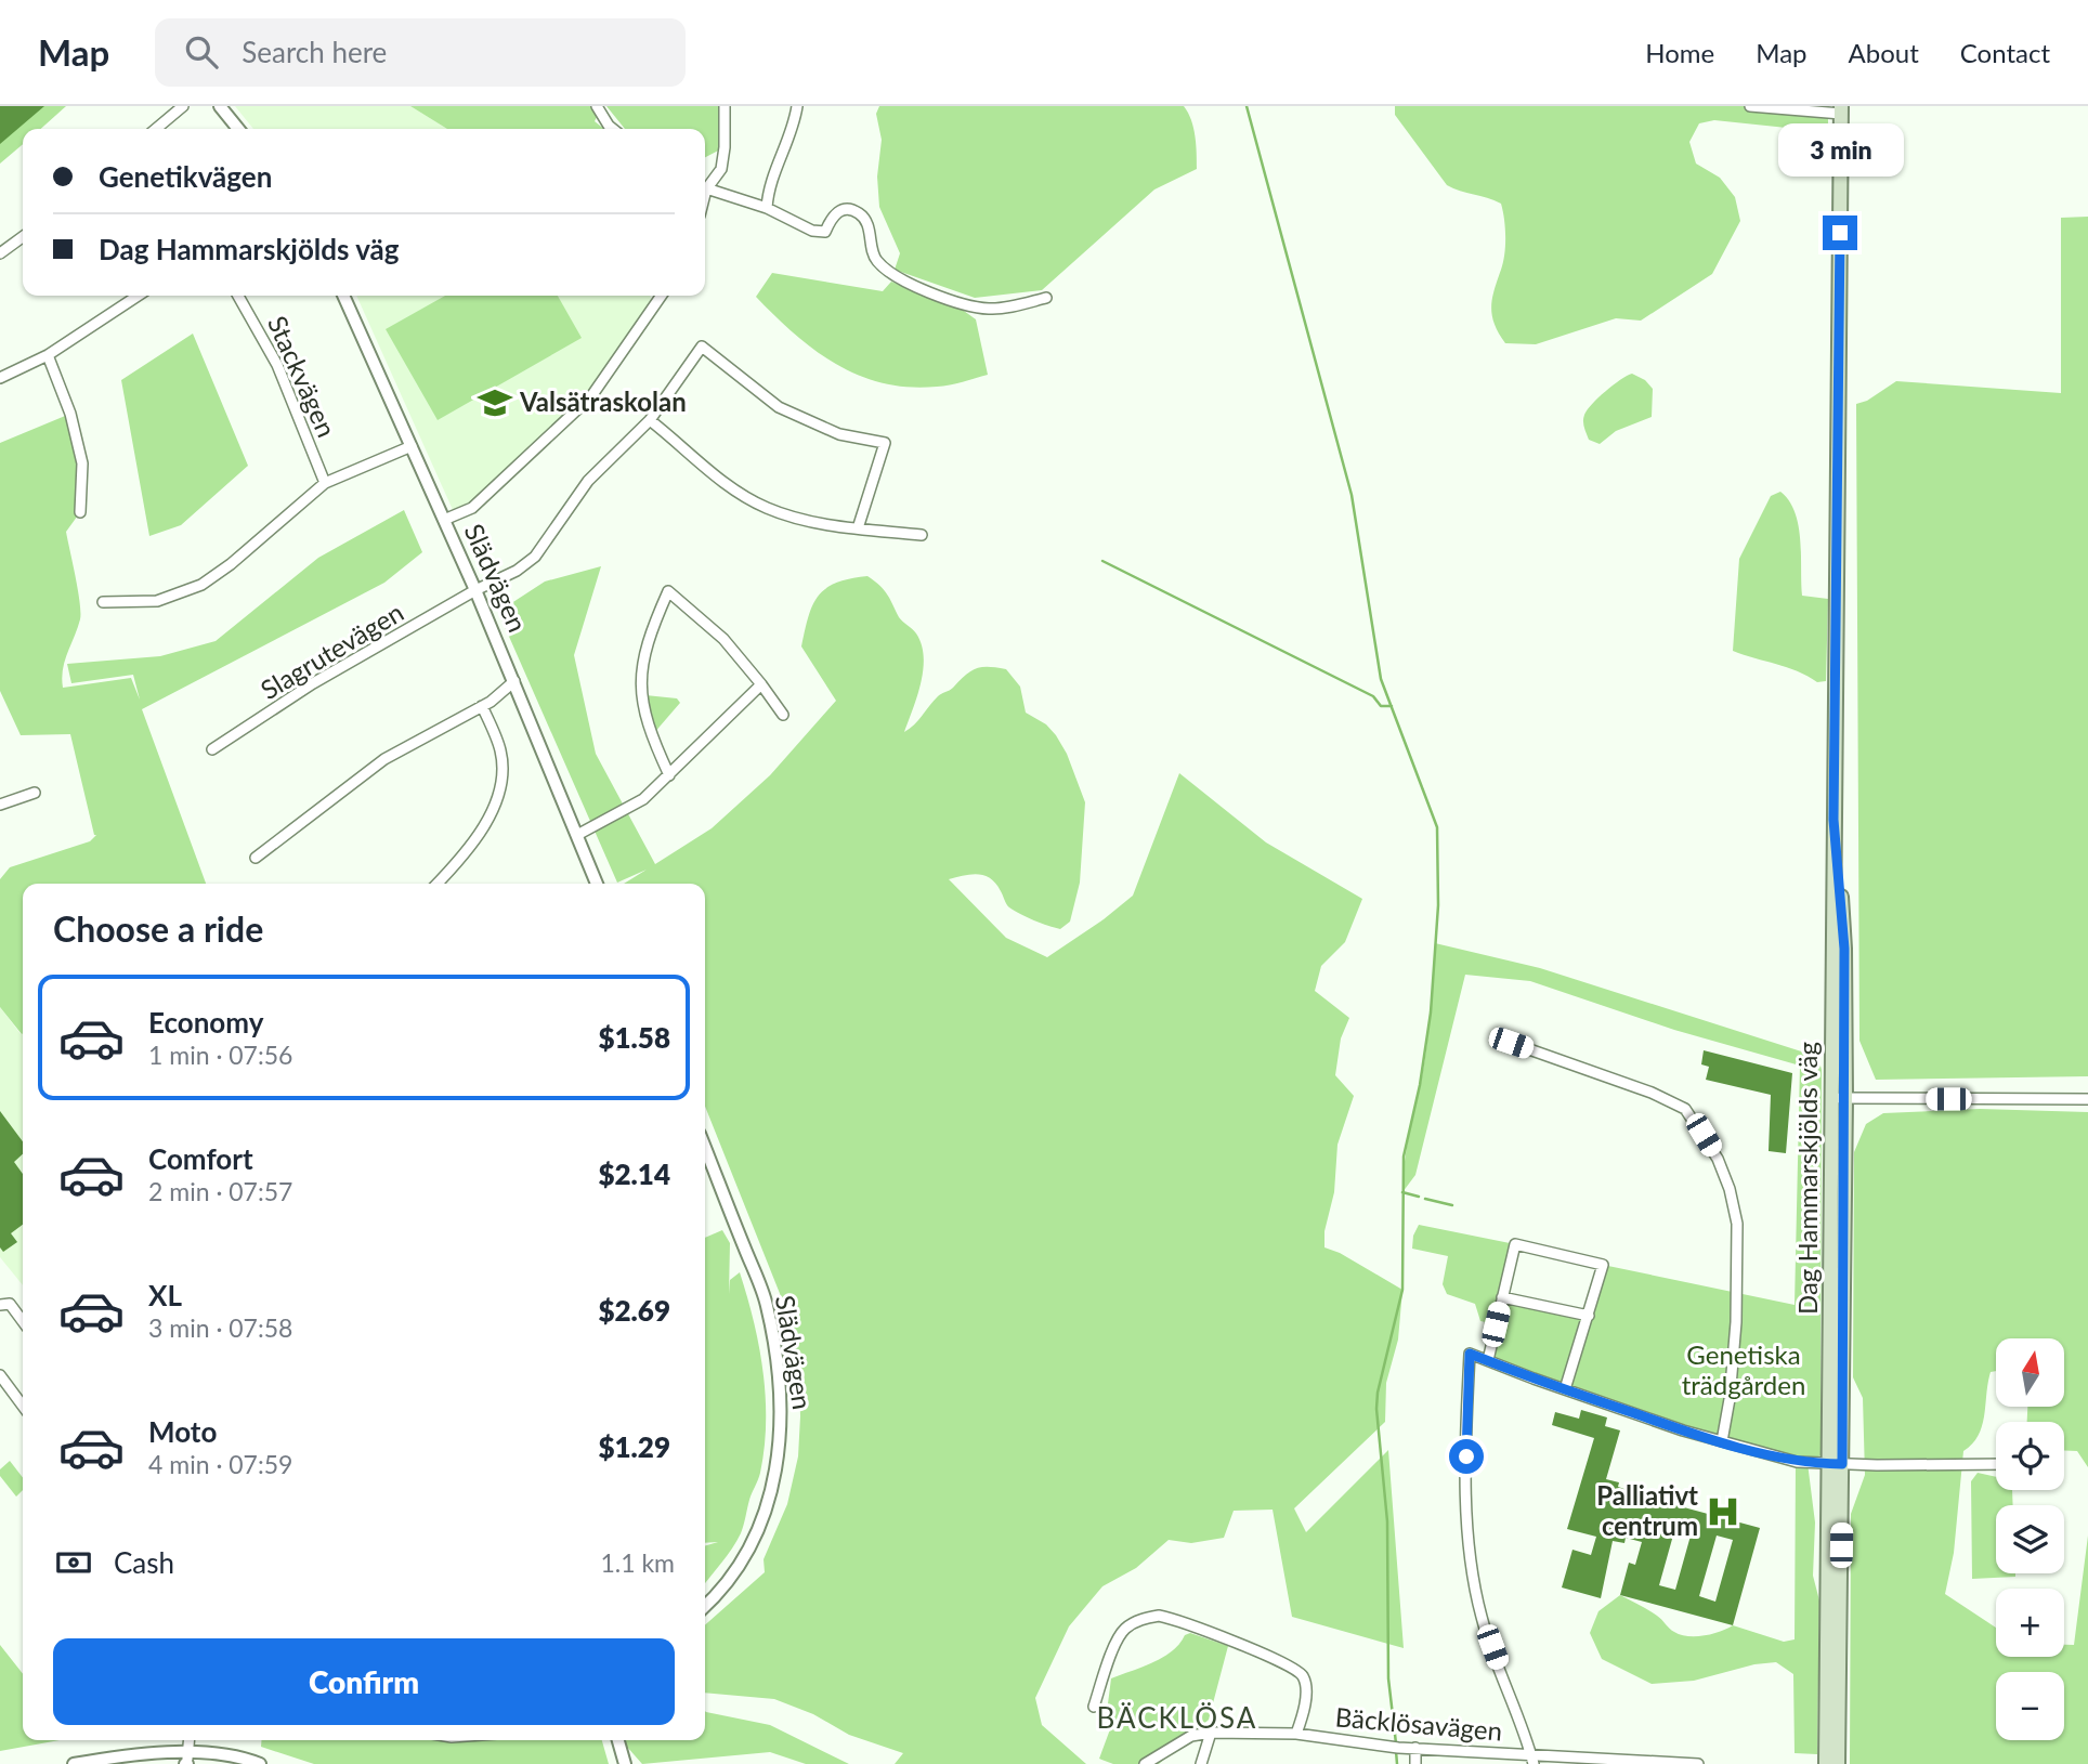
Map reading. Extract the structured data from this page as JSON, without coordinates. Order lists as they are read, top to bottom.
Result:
{
  "streets": {
    "main road": ["Dag Hammarskjölds väg"],
    "street": [
      "Stackvägen",
      "Slädvägen",
      "Slagrutevägen",
      "Bäcklösavägen"
    ]
  },
  "crossings": [
    ["Slädvägen", "Slagrutevägen"]
  ],
  "districts": ["BÄCKLÖSA"],
  "parks": ["Genetiska trädgården"],
  "places": {
    "school or university": ["Valsätraskolan"],
    "hospital": ["Palliativt centrum"]
  },
  "north": "top",
  "page": {
    "header": "Map",
    "search": "Search here",
    "nav": [
      "Home",
      "Map",
      "About",
      "Contact"
    ],
    "bubble": "3 min",
    "banner": ["Genetikvägen", "Dag Hammarskjölds väg"],
    "heading": "Choose a ride",
    "list": [
      {
        "name": "Economy",
        "note": "1 min · 07:56",
        "value": "$1.58"
      },
      {
        "name": "Comfort",
        "note": "2 min · 07:57",
        "value": "$2.14"
      },
      {
        "name": "XL",
        "note": "3 min · 07:58",
        "value": "$2.69"
      },
      {
        "name": "Moto",
        "note": "4 min · 07:59",
        "value": "$1.29"
      }
    ],
    "map_buttons": ["+", "−"],
    "pay": ["Cash", "1.1 km"],
    "buttons": "Confirm"
  }
}
